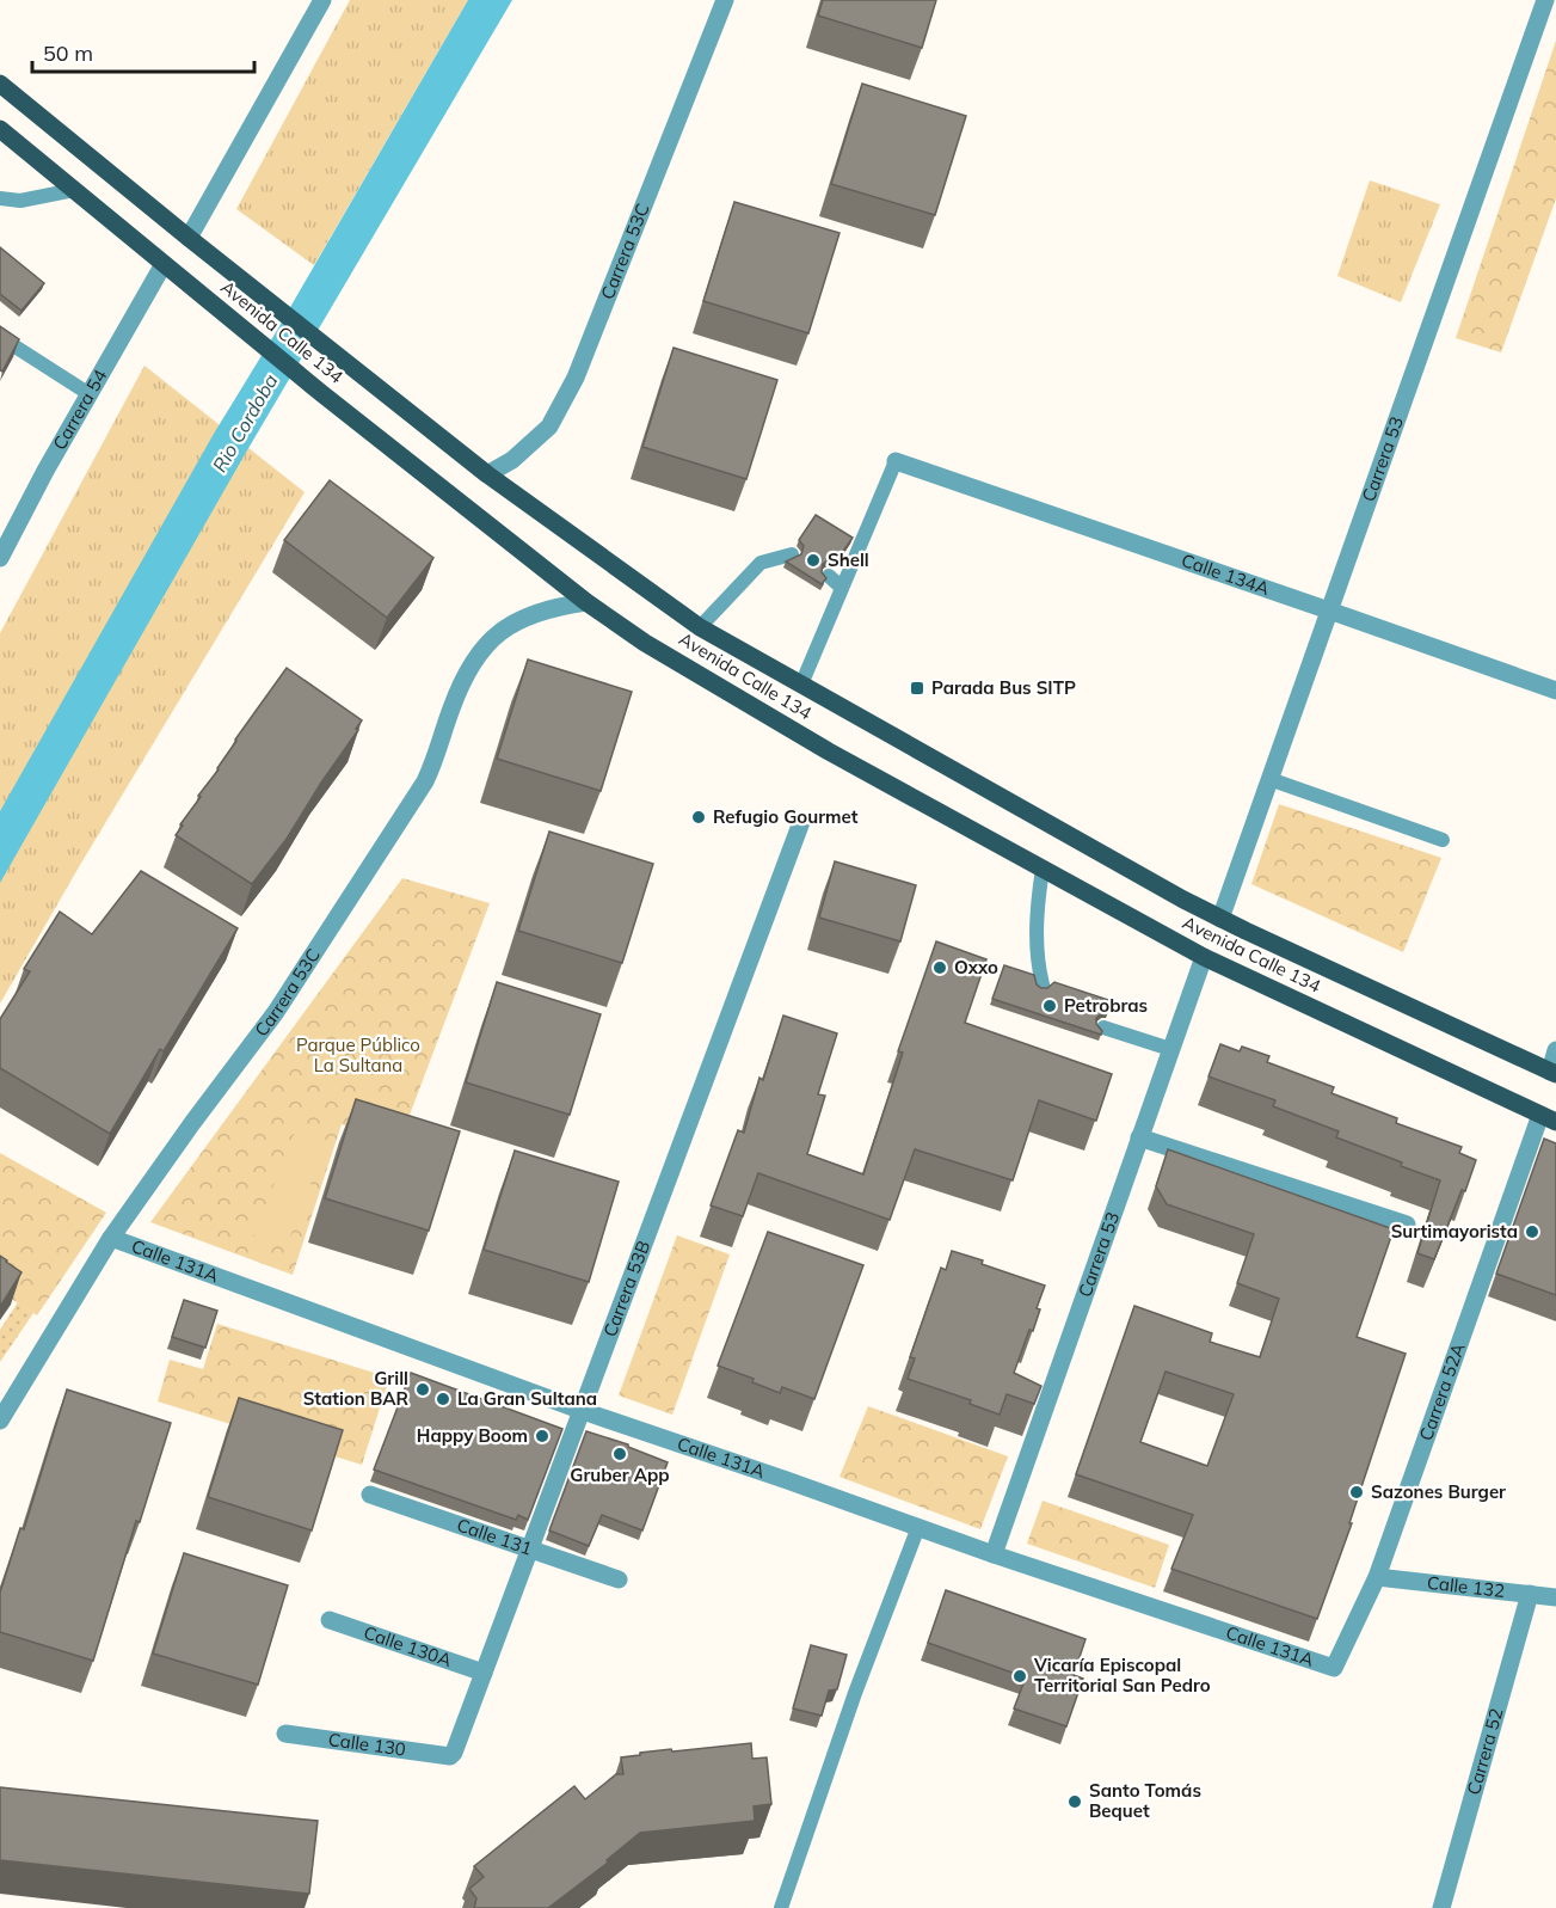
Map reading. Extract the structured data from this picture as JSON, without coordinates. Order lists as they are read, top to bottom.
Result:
{
  "streets": {
    "main road": ["Avenida Calle 134"],
    "street": [
      "Carrera 53C",
      "Carrera 54",
      "Carrera 53",
      "Calle 134A",
      "Calle 131A",
      "Carrera 53B",
      "Carrera 52A",
      "Calle 131",
      "Calle 132",
      "Calle 130A",
      "Calle 130",
      "Carrera 52"
    ]
  },
  "crossings": [
    ["Carrera 53C", "Avenida Calle 134"],
    ["Carrera 53C", "Calle 131A"],
    ["Avenida Calle 134", "Carrera 54"],
    ["Avenida Calle 134", "Carrera 53"],
    ["Avenida Calle 134", "Carrera 52A"],
    ["Carrera 53", "Calle 134A"],
    ["Carrera 53", "Calle 131A"],
    ["Calle 131A", "Carrera 53B"],
    ["Calle 131A", "Carrera 52A"],
    ["Carrera 53B", "Calle 131"],
    ["Carrera 53B", "Calle 130A"],
    ["Carrera 53B", "Calle 130"],
    ["Carrera 52A", "Calle 132"],
    ["Calle 132", "Carrera 52"]
  ],
  "water": ["Rio Cordoba"],
  "parks": ["Parque Público La Sultana"],
  "places": {
    "other": [
      "Shell",
      "Refugio Gourmet",
      "Oxxo",
      "Petrobras",
      "Surtimayorista",
      "Grill Station BAR",
      "La Gran Sultana",
      "Happy Boom",
      "Gruber App",
      "Sazones Burger",
      "Vicaría Episcopal Territorial San Pedro",
      "Santo Tomás Bequet"
    ],
    "transit": ["Parada Bus SITP"]
  },
  "scale_bar": "50 m"
}
